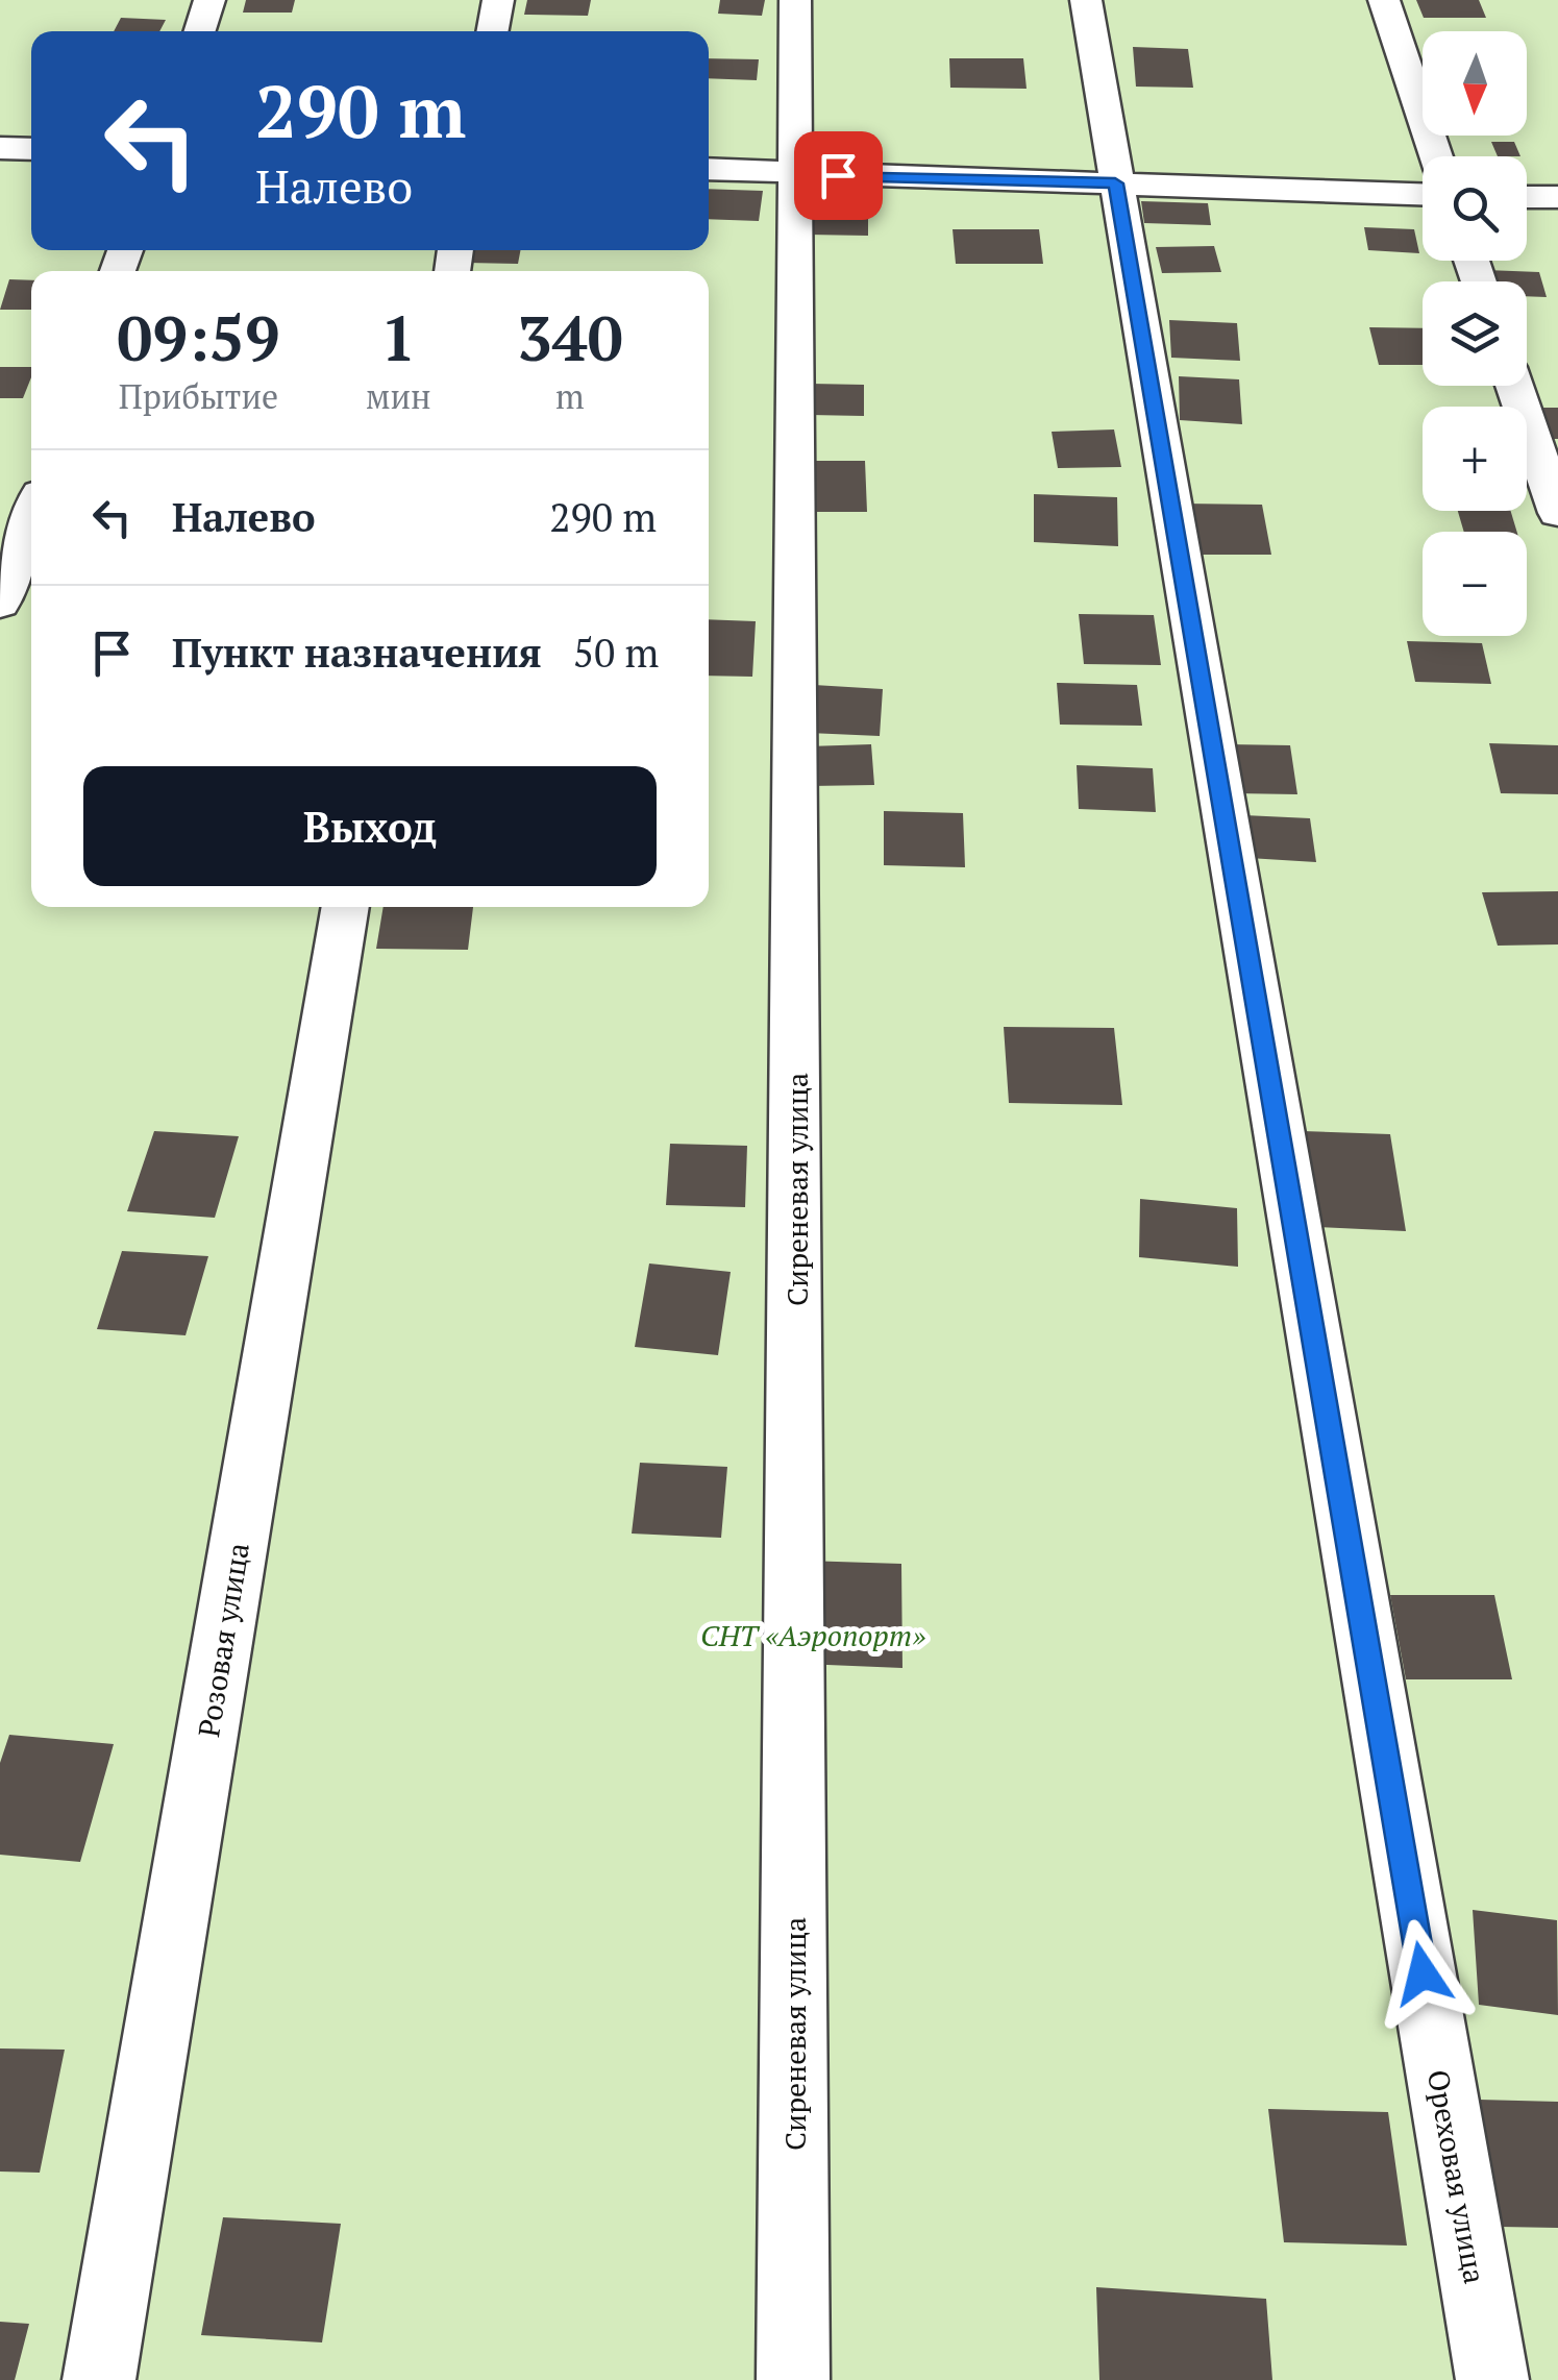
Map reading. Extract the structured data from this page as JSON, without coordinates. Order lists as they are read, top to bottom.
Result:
{
  "streets": {
    "street": ["Сиреневая улица", "Розовая улица", "Ореховая улица"]
  },
  "parks": ["СНТ «Аэропорт»"],
  "north": "bottom",
  "page": {
    "map_buttons": ["+", "−"],
    "turn": ["290 m", "Налево"],
    "eta": [
      "09:59",
      "Прибытие",
      "1",
      "мин",
      "340",
      "m"
    ],
    "list": [
      {
        "name": "Налево",
        "value": "290 m"
      },
      {
        "name": "Пункт назначения",
        "value": "50 m"
      }
    ],
    "buttons": "Выход"
  }
}
